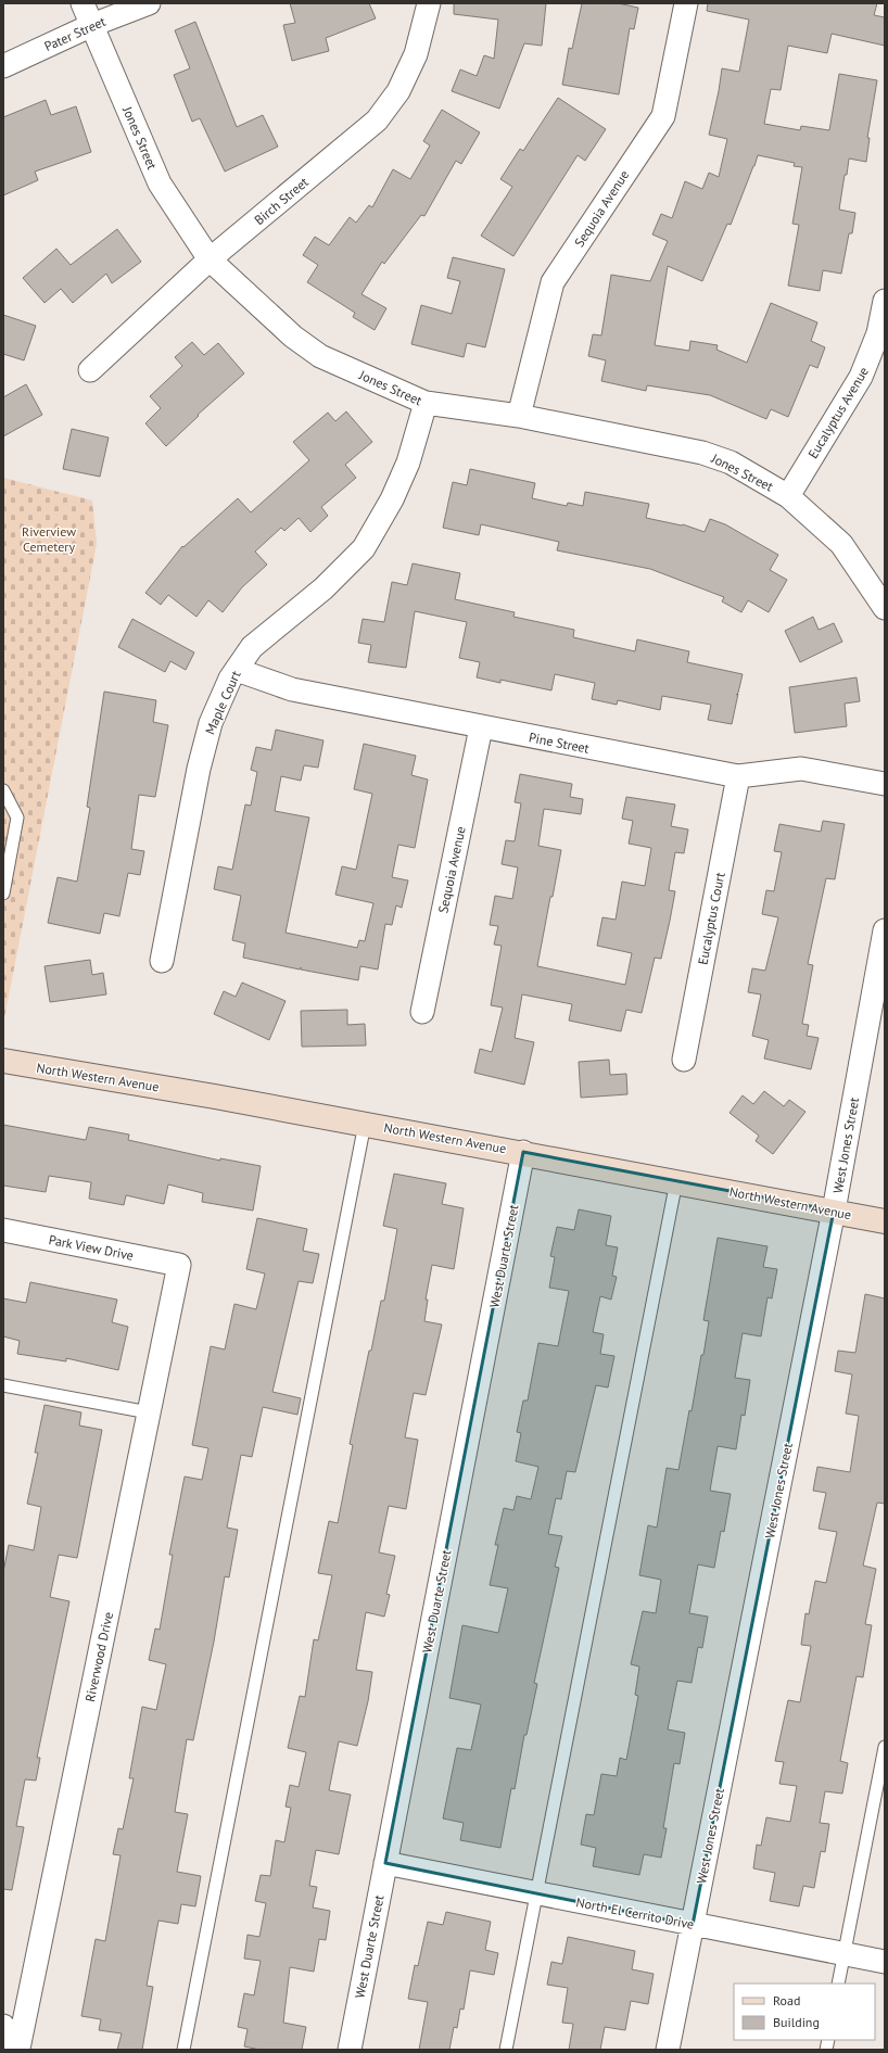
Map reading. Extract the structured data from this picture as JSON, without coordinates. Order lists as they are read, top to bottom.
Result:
{
  "streets": {
    "main road": ["North Western Avenue"],
    "street": [
      "Pater Street",
      "Jones Street",
      "Birch Street",
      "Sequoia Avenue",
      "Eucalyptus Avenue",
      "Maple Court",
      "Pine Street",
      "Eucalyptus Court",
      "West Jones Street",
      "Park View Drive",
      "West Duarte Street",
      "Riverwood Drive",
      "North El Cerrito Drive"
    ]
  },
  "crossings": [
    ["Pater Street", "Jones Street"],
    ["Jones Street", "Birch Street"],
    ["Jones Street", "Sequoia Avenue"],
    ["Jones Street", "Eucalyptus Avenue"],
    ["Jones Street", "Maple Court"],
    ["Sequoia Avenue", "Pine Street"],
    ["Maple Court", "Pine Street"],
    ["Pine Street", "Eucalyptus Court"],
    ["North Western Avenue", "West Jones Street"],
    ["North Western Avenue", "West Duarte Street"],
    ["West Jones Street", "North El Cerrito Drive"],
    ["Park View Drive", "Riverwood Drive"],
    ["West Duarte Street", "North El Cerrito Drive"]
  ],
  "parks": ["Riverview Cemetery"],
  "legend": ["Road", "Building"]
}
